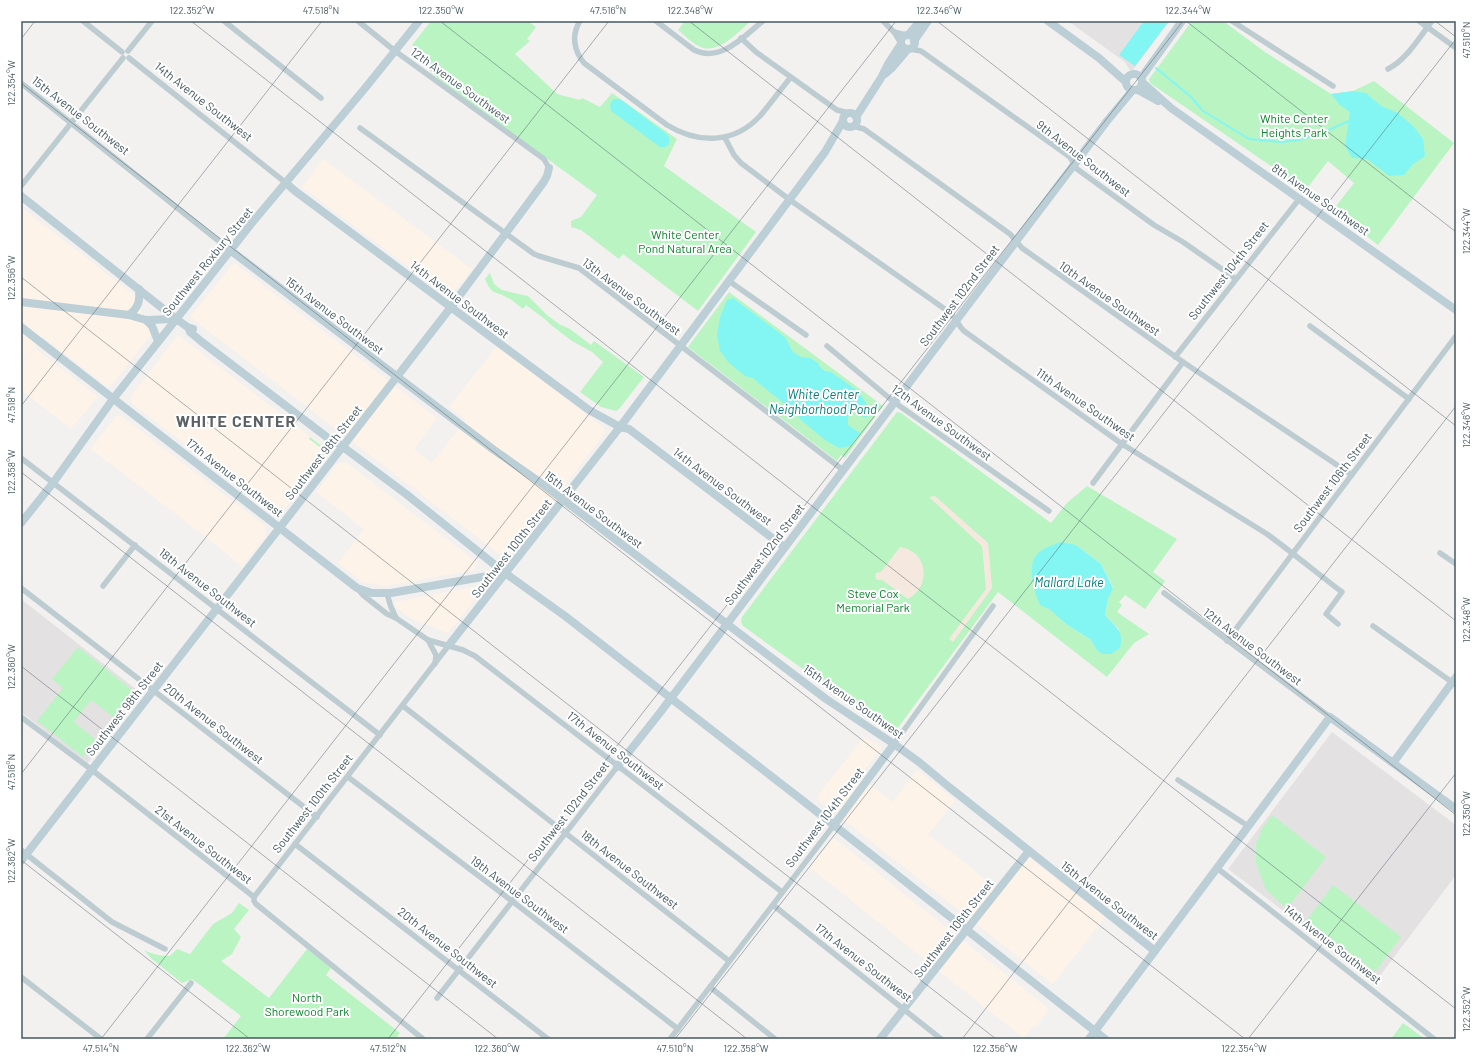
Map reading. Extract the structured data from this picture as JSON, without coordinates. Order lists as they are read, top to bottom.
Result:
{
  "streets": {
    "street": [
      "12th Avenue Southwest",
      "14th Avenue Southwest",
      "15th Avenue Southwest",
      "9th Avenue Southwest",
      "8th Avenue Southwest",
      "Southwest Roxbury Street",
      "Southwest 104th Street",
      "Southwest 102nd Street",
      "13th Avenue Southwest",
      "10th Avenue Southwest",
      "11th Avenue Southwest",
      "Southwest 98th Street",
      "17th Avenue Southwest",
      "Southwest 106th Street",
      "Southwest 100th Street",
      "18th Avenue Southwest",
      "20th Avenue Southwest",
      "21st Avenue Southwest",
      "19th Avenue Southwest"
    ]
  },
  "crossings": [
    ["12th Avenue Southwest", "Southwest Roxbury Street"],
    ["12th Avenue Southwest", "Southwest 102nd Street"],
    ["12th Avenue Southwest", "Southwest 98th Street"],
    ["12th Avenue Southwest", "Southwest 106th Street"],
    ["14th Avenue Southwest", "Southwest Roxbury Street"],
    ["14th Avenue Southwest", "Southwest 102nd Street"],
    ["14th Avenue Southwest", "Southwest 98th Street"],
    ["14th Avenue Southwest", "Southwest 100th Street"],
    ["15th Avenue Southwest", "Southwest Roxbury Street"],
    ["15th Avenue Southwest", "Southwest 104th Street"],
    ["15th Avenue Southwest", "Southwest 102nd Street"],
    ["15th Avenue Southwest", "Southwest 98th Street"],
    ["15th Avenue Southwest", "Southwest 106th Street"],
    ["15th Avenue Southwest", "Southwest 100th Street"],
    ["9th Avenue Southwest", "Southwest 104th Street"],
    ["9th Avenue Southwest", "Southwest 102nd Street"],
    ["9th Avenue Southwest", "Southwest 100th Street"],
    ["8th Avenue Southwest", "Southwest 104th Street"],
    ["8th Avenue Southwest", "Southwest 102nd Street"],
    ["Southwest Roxbury Street", "17th Avenue Southwest"],
    ["Southwest Roxbury Street", "18th Avenue Southwest"],
    ["Southwest 104th Street", "10th Avenue Southwest"],
    ["Southwest 104th Street", "17th Avenue Southwest"],
    ["Southwest 104th Street", "18th Avenue Southwest"],
    ["Southwest 104th Street", "19th Avenue Southwest"],
    ["Southwest 102nd Street", "13th Avenue Southwest"],
    ["Southwest 102nd Street", "10th Avenue Southwest"],
    ["Southwest 102nd Street", "11th Avenue Southwest"],
    ["Southwest 102nd Street", "17th Avenue Southwest"],
    ["Southwest 102nd Street", "18th Avenue Southwest"],
    ["Southwest 102nd Street", "20th Avenue Southwest"],
    ["Southwest 102nd Street", "19th Avenue Southwest"],
    ["13th Avenue Southwest", "Southwest 98th Street"],
    ["13th Avenue Southwest", "Southwest 100th Street"],
    ["10th Avenue Southwest", "Southwest 106th Street"],
    ["10th Avenue Southwest", "Southwest 100th Street"],
    ["11th Avenue Southwest", "Southwest 106th Street"],
    ["11th Avenue Southwest", "Southwest 100th Street"],
    ["Southwest 98th Street", "17th Avenue Southwest"],
    ["Southwest 98th Street", "18th Avenue Southwest"],
    ["Southwest 98th Street", "20th Avenue Southwest"],
    ["Southwest 98th Street", "21st Avenue Southwest"],
    ["17th Avenue Southwest", "Southwest 106th Street"],
    ["17th Avenue Southwest", "Southwest 100th Street"],
    ["Southwest 100th Street", "18th Avenue Southwest"],
    ["Southwest 100th Street", "20th Avenue Southwest"],
    ["Southwest 100th Street", "21st Avenue Southwest"],
    ["Southwest 100th Street", "19th Avenue Southwest"]
  ],
  "districts": ["WHITE CENTER"],
  "water": ["White Center Neighborhood Pond", "Mallard Lake"],
  "parks": [
    "White Center Heights Park",
    "White Center Pond Natural Area",
    "Steve Cox Memorial Park",
    "North Shorewood Park"
  ],
  "coordinates": [
    "122.352°W",
    "47.518°N",
    "122.350°W",
    "47.516°N",
    "122.348°W",
    "122.346°W",
    "122.344°W",
    "47.510°N",
    "122.354°W",
    "122.356°W",
    "122.358°W",
    "122.360°W",
    "122.362°W",
    "47.514°N",
    "47.512°N"
  ]
}
